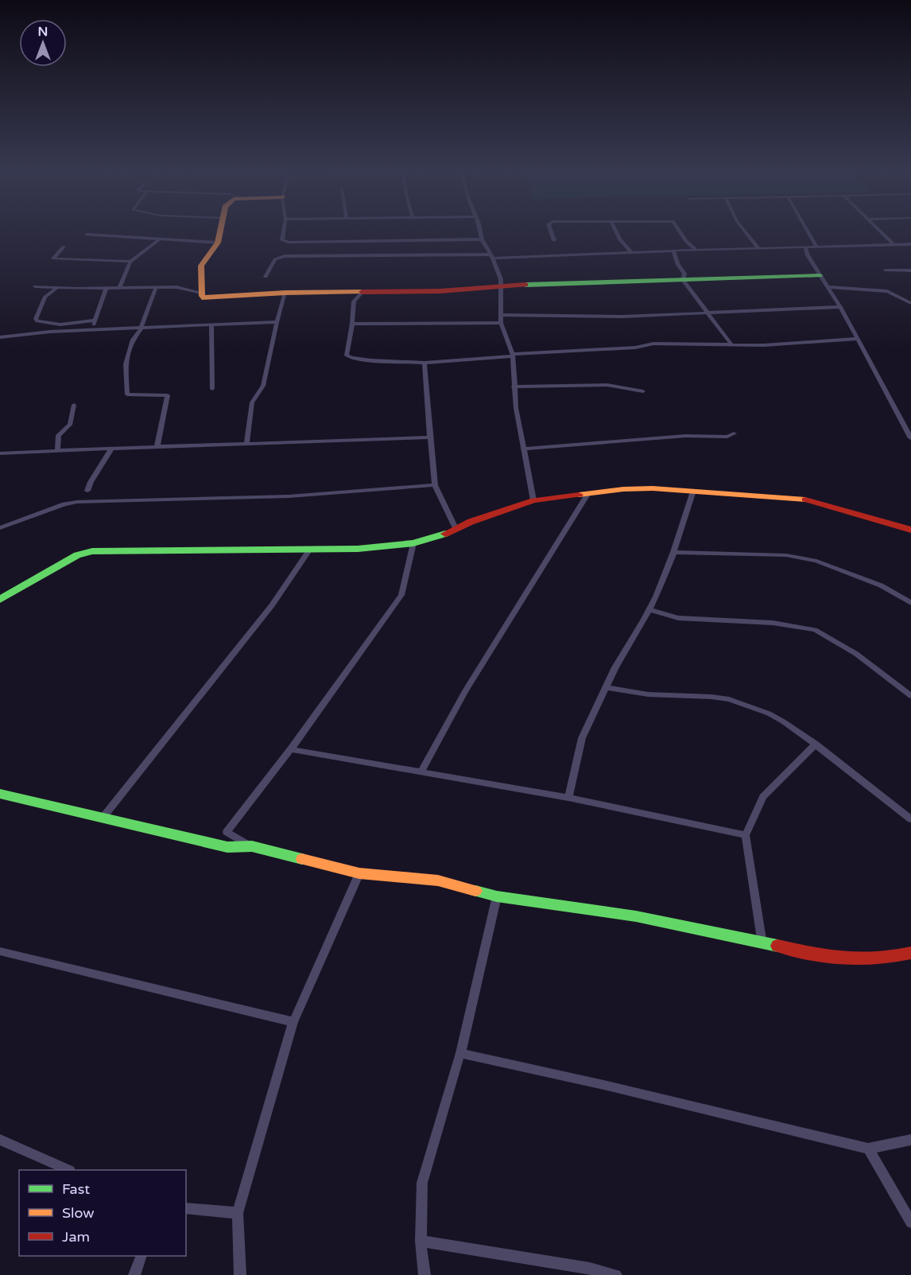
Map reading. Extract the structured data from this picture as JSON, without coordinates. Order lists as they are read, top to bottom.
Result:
{
  "legend": ["Fast", "Slow", "Jam"],
  "north": "top"
}
